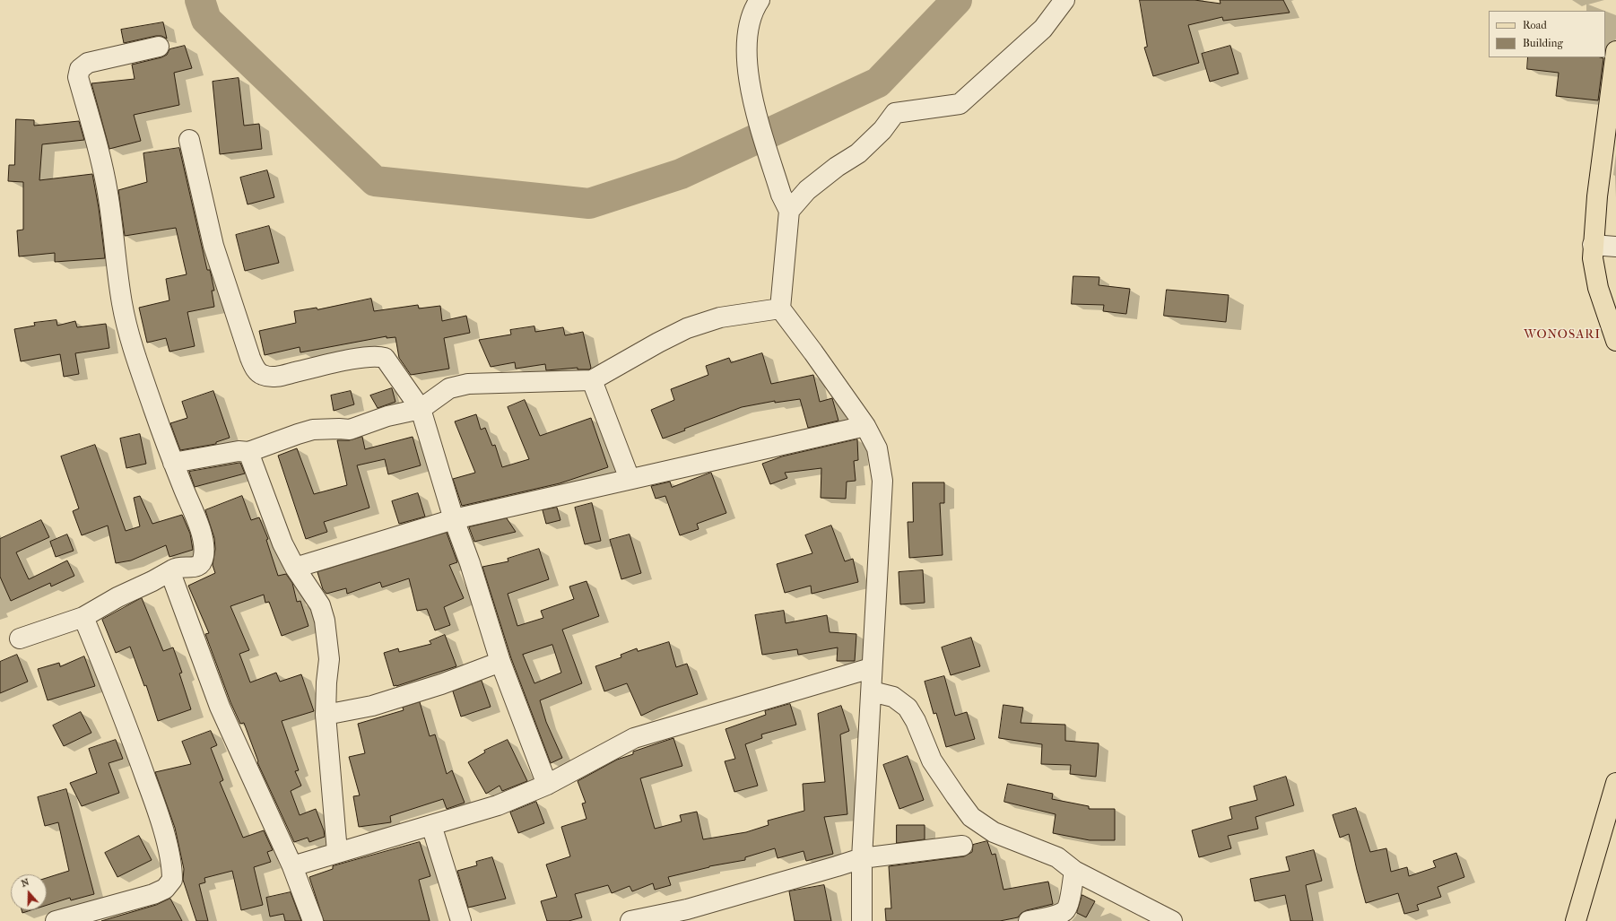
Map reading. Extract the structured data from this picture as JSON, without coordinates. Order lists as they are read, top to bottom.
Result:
{
  "districts": ["WONOSARI"],
  "legend": ["Road", "Building"],
  "north": "top"
}
